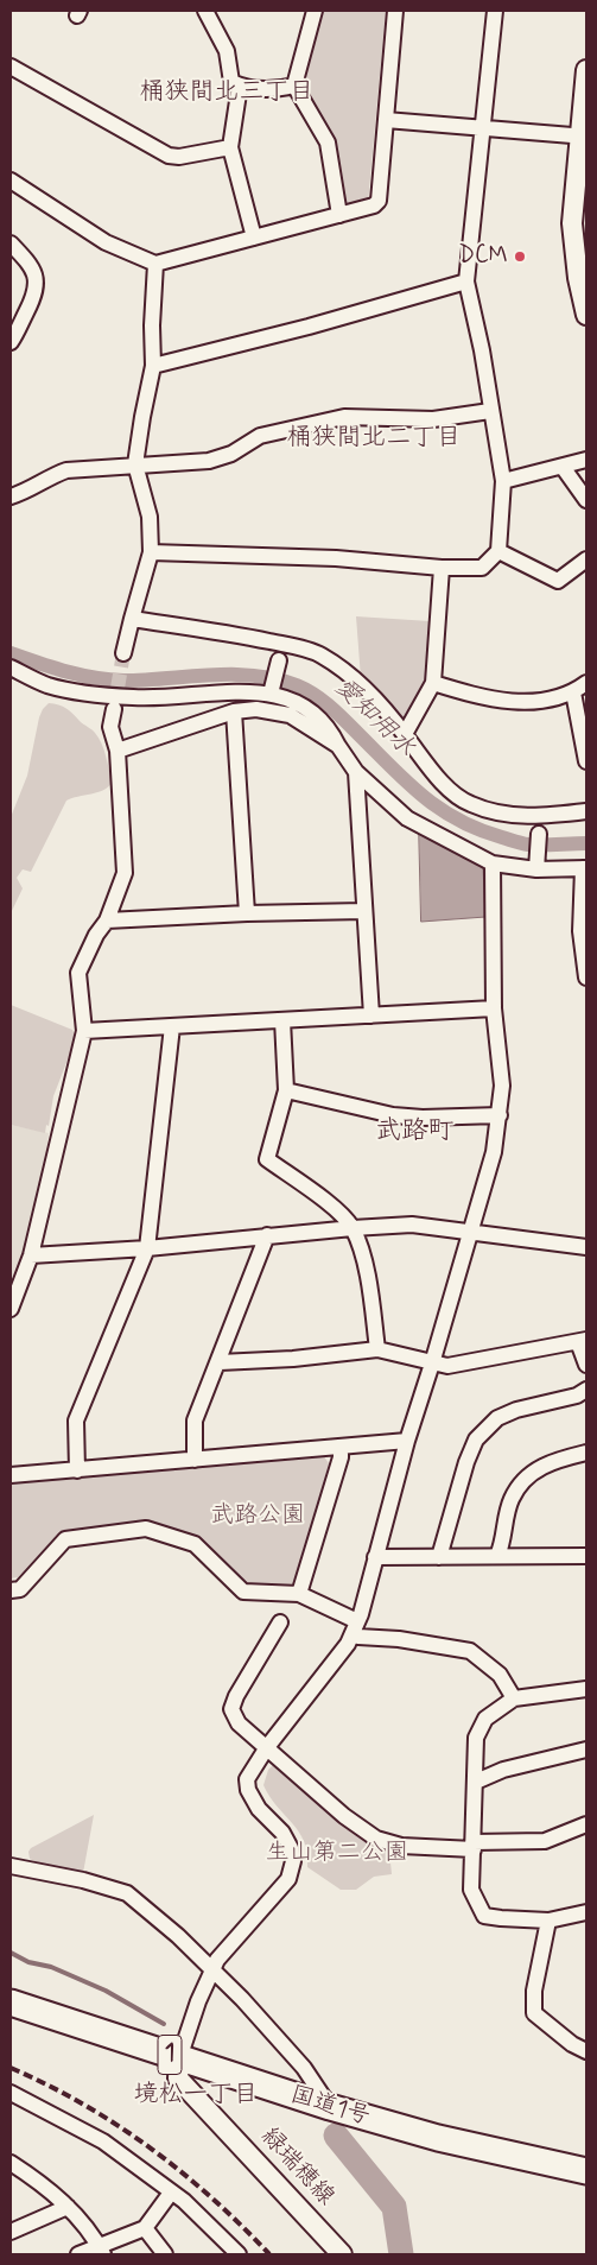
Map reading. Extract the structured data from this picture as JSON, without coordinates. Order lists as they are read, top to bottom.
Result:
{
  "streets": {
    "highway": ["1", "国道1号"],
    "main road": ["緑瑞穂線"]
  },
  "crossings": [
    ["国道1号", "緑瑞穂線"]
  ],
  "districts": [
    "桶狭間北三丁目",
    "桶狭間北二丁目",
    "武路町",
    "境松一丁目"
  ],
  "water": ["愛知用水"],
  "parks": ["武路公園", "生山第二公園"],
  "places": ["DCM"]
}
